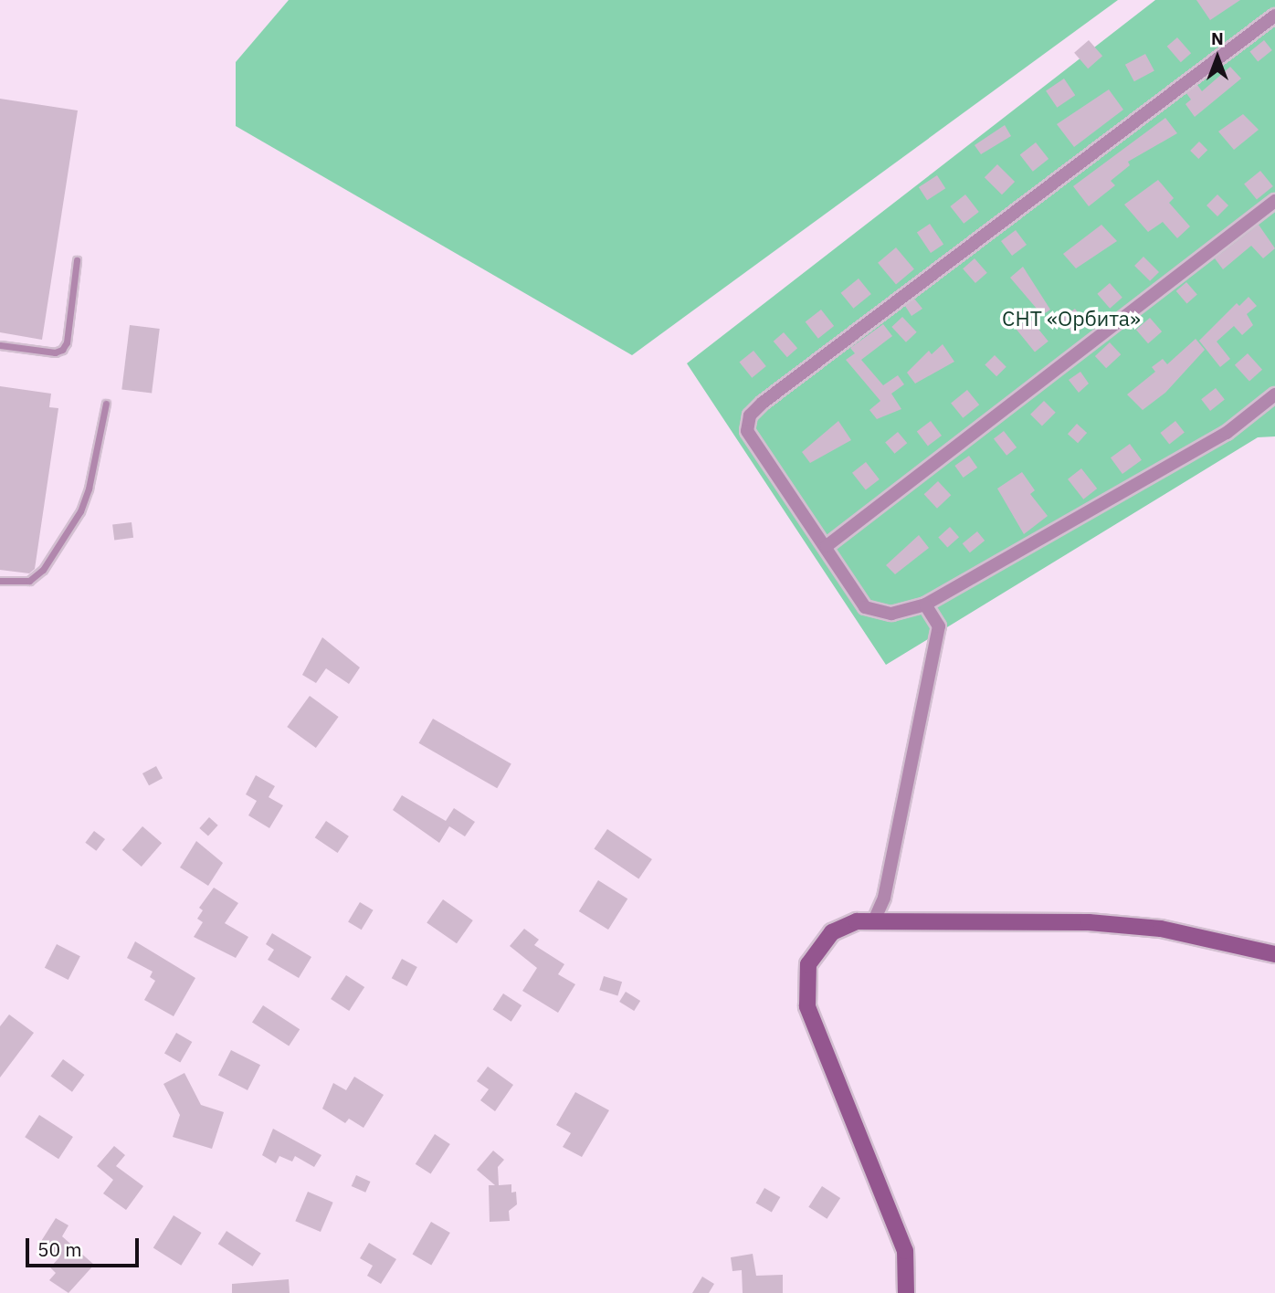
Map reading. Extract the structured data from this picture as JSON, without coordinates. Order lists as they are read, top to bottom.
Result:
{
  "parks": ["СНТ «Орбита»"],
  "scale_bar": "50 m",
  "north": "top"
}
